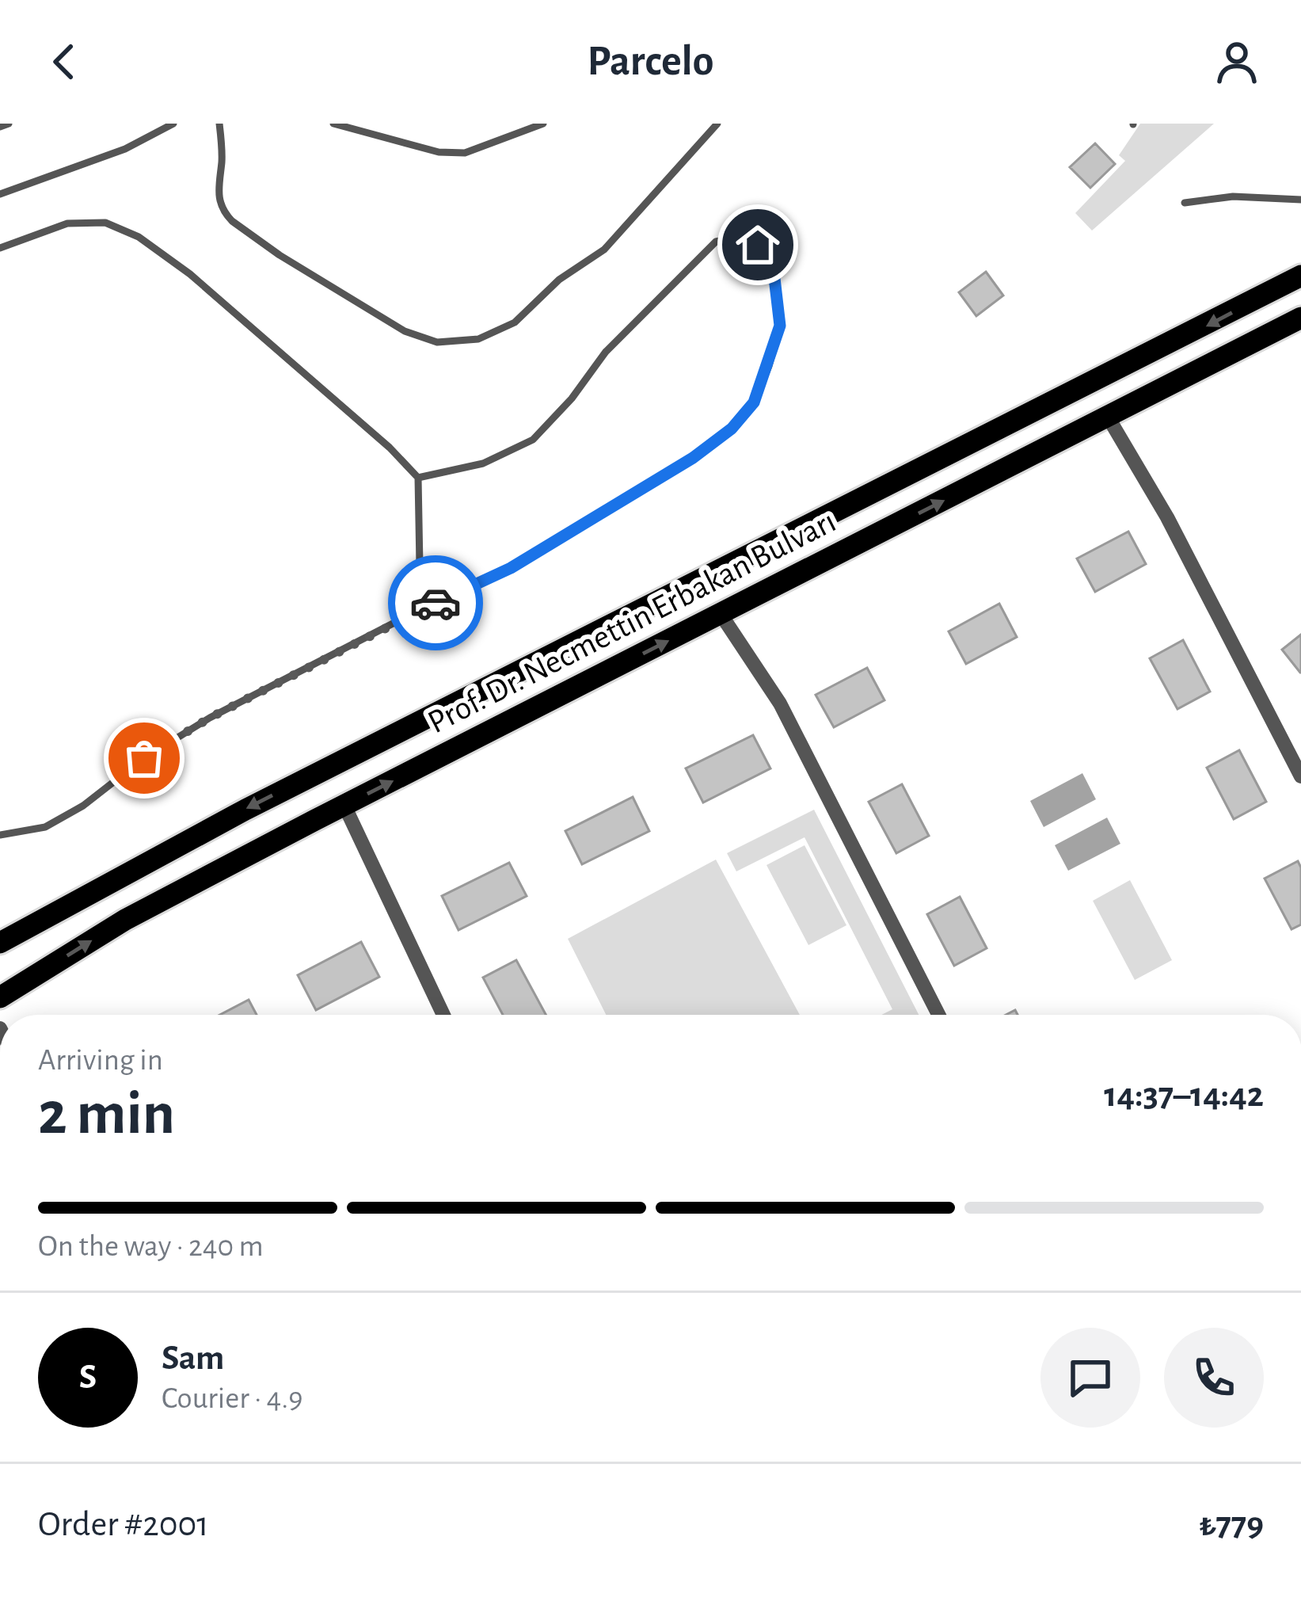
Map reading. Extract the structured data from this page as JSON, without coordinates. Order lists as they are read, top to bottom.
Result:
{
  "streets": {
    "main road": ["Prof. Dr. Necmettin Erbakan Bulvarı"]
  },
  "page": {
    "header": "Parcelo",
    "heading": ["2 min", "Arriving in", "14:37–14:42"],
    "panel": [
      "Sam",
      "Courier · 4.9",
      "Order #2001",
      "₺779"
    ],
    "bar": "On the way · 240 m",
    "round": "S"
  }
}
